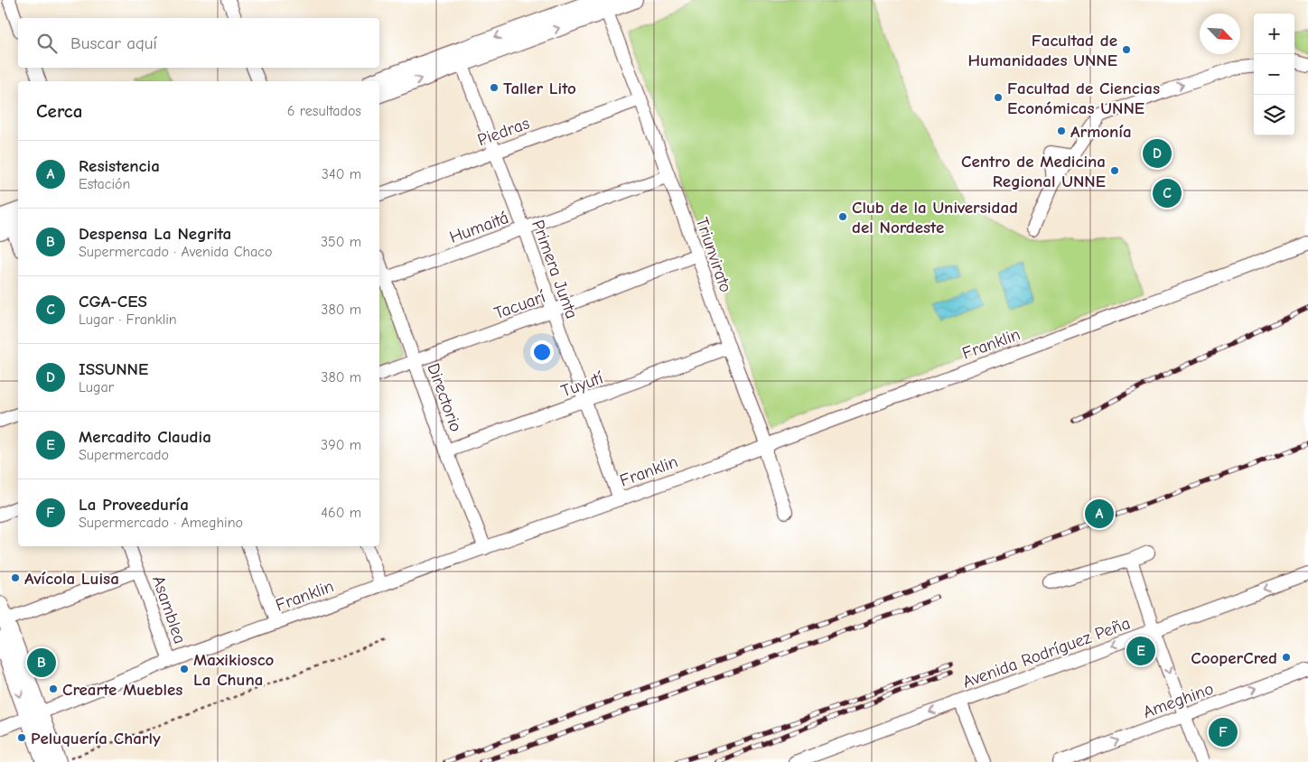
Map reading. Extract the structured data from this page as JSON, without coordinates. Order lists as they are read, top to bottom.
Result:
{
  "streets": {
    "street": [
      "Piedras",
      "Humaitá",
      "Triunvirato",
      "Primera Junta",
      "Tacuarí",
      "Franklin",
      "Tuyutí",
      "Directorio",
      "Asamblea",
      "Avenida Rodríguez Peña",
      "Ameghino"
    ]
  },
  "crossings": [
    ["Piedras", "Triunvirato"],
    ["Piedras", "Primera Junta"],
    ["Humaitá", "Triunvirato"],
    ["Humaitá", "Primera Junta"],
    ["Humaitá", "Directorio"],
    ["Triunvirato", "Tacuarí"],
    ["Triunvirato", "Franklin"],
    ["Triunvirato", "Tuyutí"],
    ["Primera Junta", "Tacuarí"],
    ["Primera Junta", "Franklin"],
    ["Primera Junta", "Tuyutí"],
    ["Tacuarí", "Directorio"],
    ["Franklin", "Directorio"],
    ["Franklin", "Asamblea"],
    ["Tuyutí", "Directorio"]
  ],
  "one_way": ["Avenida Rodríguez Peña", "Ameghino"],
  "places": [
    "Facultad de Humanidades UNNE",
    "Taller Lito",
    "Facultad de Ciencias Económicas UNNE",
    "Armonía",
    "Centro de Medicina Regional UNNE",
    "Club de la Universidad del Nordeste",
    "Avícola Luisa",
    "CooperCred",
    "Maxikiosco La Chuna",
    "Crearte Muebles",
    "Peluquería Charly"
  ],
  "north": "bottom right",
  "page": {
    "map_buttons": ["+", "−"],
    "search": "Buscar aquí",
    "heading": ["Cerca", "6 resultados"],
    "pins": [
      "D",
      "C",
      "A",
      "E",
      "B",
      "F"
    ],
    "list": [
      {
        "mark": "A",
        "name": "Resistencia",
        "note": "Estación",
        "value": "340 m"
      },
      {
        "mark": "B",
        "name": "Despensa La Negrita",
        "note": "Supermercado · Avenida Chaco",
        "value": "350 m"
      },
      {
        "mark": "C",
        "name": "CGA-CES",
        "note": "Lugar · Franklin",
        "value": "380 m"
      },
      {
        "mark": "D",
        "name": "ISSUNNE",
        "note": "Lugar",
        "value": "380 m"
      },
      {
        "mark": "E",
        "name": "Mercadito Claudia",
        "note": "Supermercado",
        "value": "390 m"
      },
      {
        "mark": "F",
        "name": "La Proveeduría",
        "note": "Supermercado · Ameghino",
        "value": "460 m"
      }
    ]
  }
}
